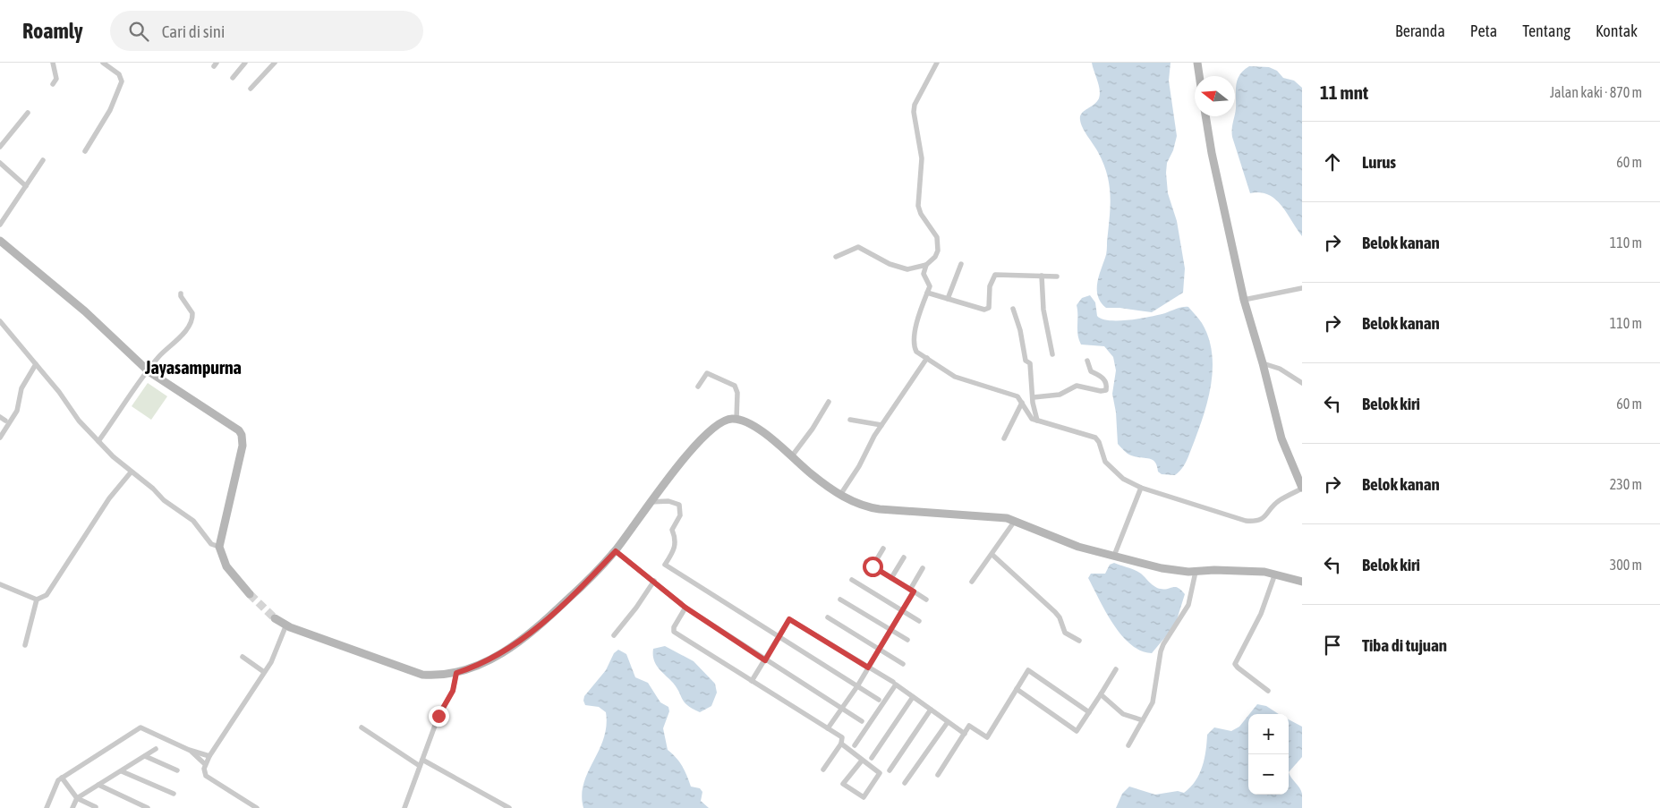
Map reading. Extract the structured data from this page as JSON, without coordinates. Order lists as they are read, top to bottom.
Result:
{
  "districts": ["Jayasampurna"],
  "north": "left",
  "page": {
    "header": "Roamly",
    "search": "Cari di sini",
    "nav": [
      "Beranda",
      "Peta",
      "Tentang",
      "Kontak"
    ],
    "heading": ["11 mnt", "Jalan kaki · 870 m"],
    "list": [
      ["Lurus", "60 m"],
      ["Belok kanan", "110 m"],
      ["Belok kanan", "110 m"],
      ["Belok kiri", "60 m"],
      ["Belok kanan", "230 m"],
      ["Belok kiri", "300 m"],
      "Tiba di tujuan"
    ],
    "map_buttons": ["+", "−"]
  }
}
